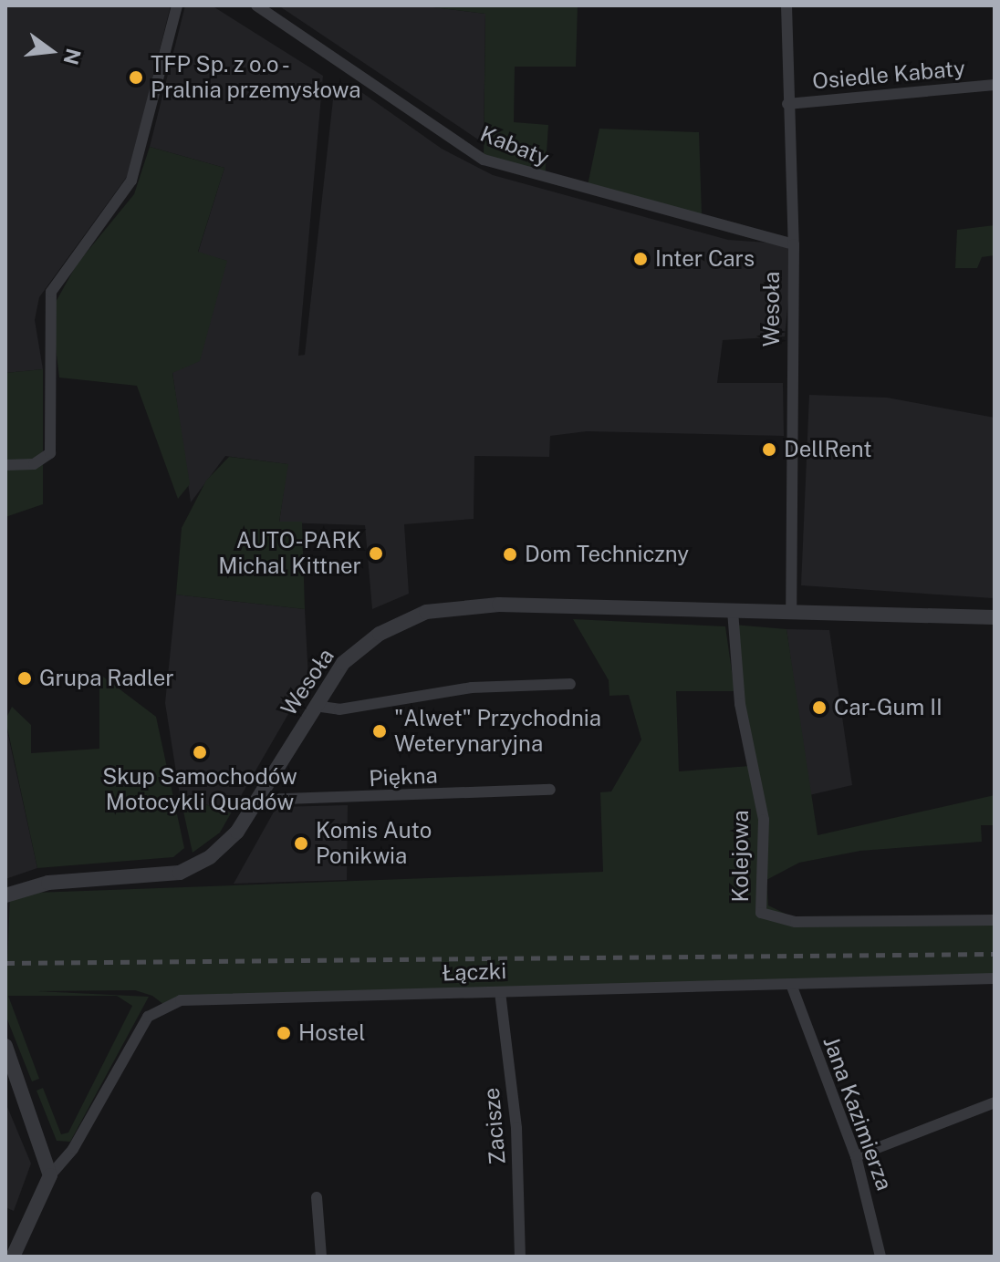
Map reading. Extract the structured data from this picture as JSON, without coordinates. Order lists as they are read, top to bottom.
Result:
{
  "streets": {
    "street": [
      "Osiedle Kabaty",
      "Kabaty",
      "Wesoła",
      "Piękna",
      "Kolejowa",
      "Łączki",
      "Jana Kazimierza",
      "Zacisze"
    ]
  },
  "crossings": [
    ["Osiedle Kabaty", "Wesoła"],
    ["Kabaty", "Wesoła"],
    ["Wesoła", "Piękna"],
    ["Wesoła", "Kolejowa"],
    ["Łączki", "Jana Kazimierza"],
    ["Łączki", "Zacisze"]
  ],
  "places": [
    "TFP Sp. z o.o - Pralnia przemysłowa",
    "Inter Cars",
    "DellRent",
    "AUTO-PARK Michal Kittner",
    "Dom Techniczny",
    "Grupa Radler",
    "Car-Gum II",
    "\"Alwet\" Przychodnia Weterynaryjna",
    "Skup Samochodów Motocykli Quadów",
    "Komis Auto Ponikwia",
    "Hostel"
  ],
  "north": "right"
}
